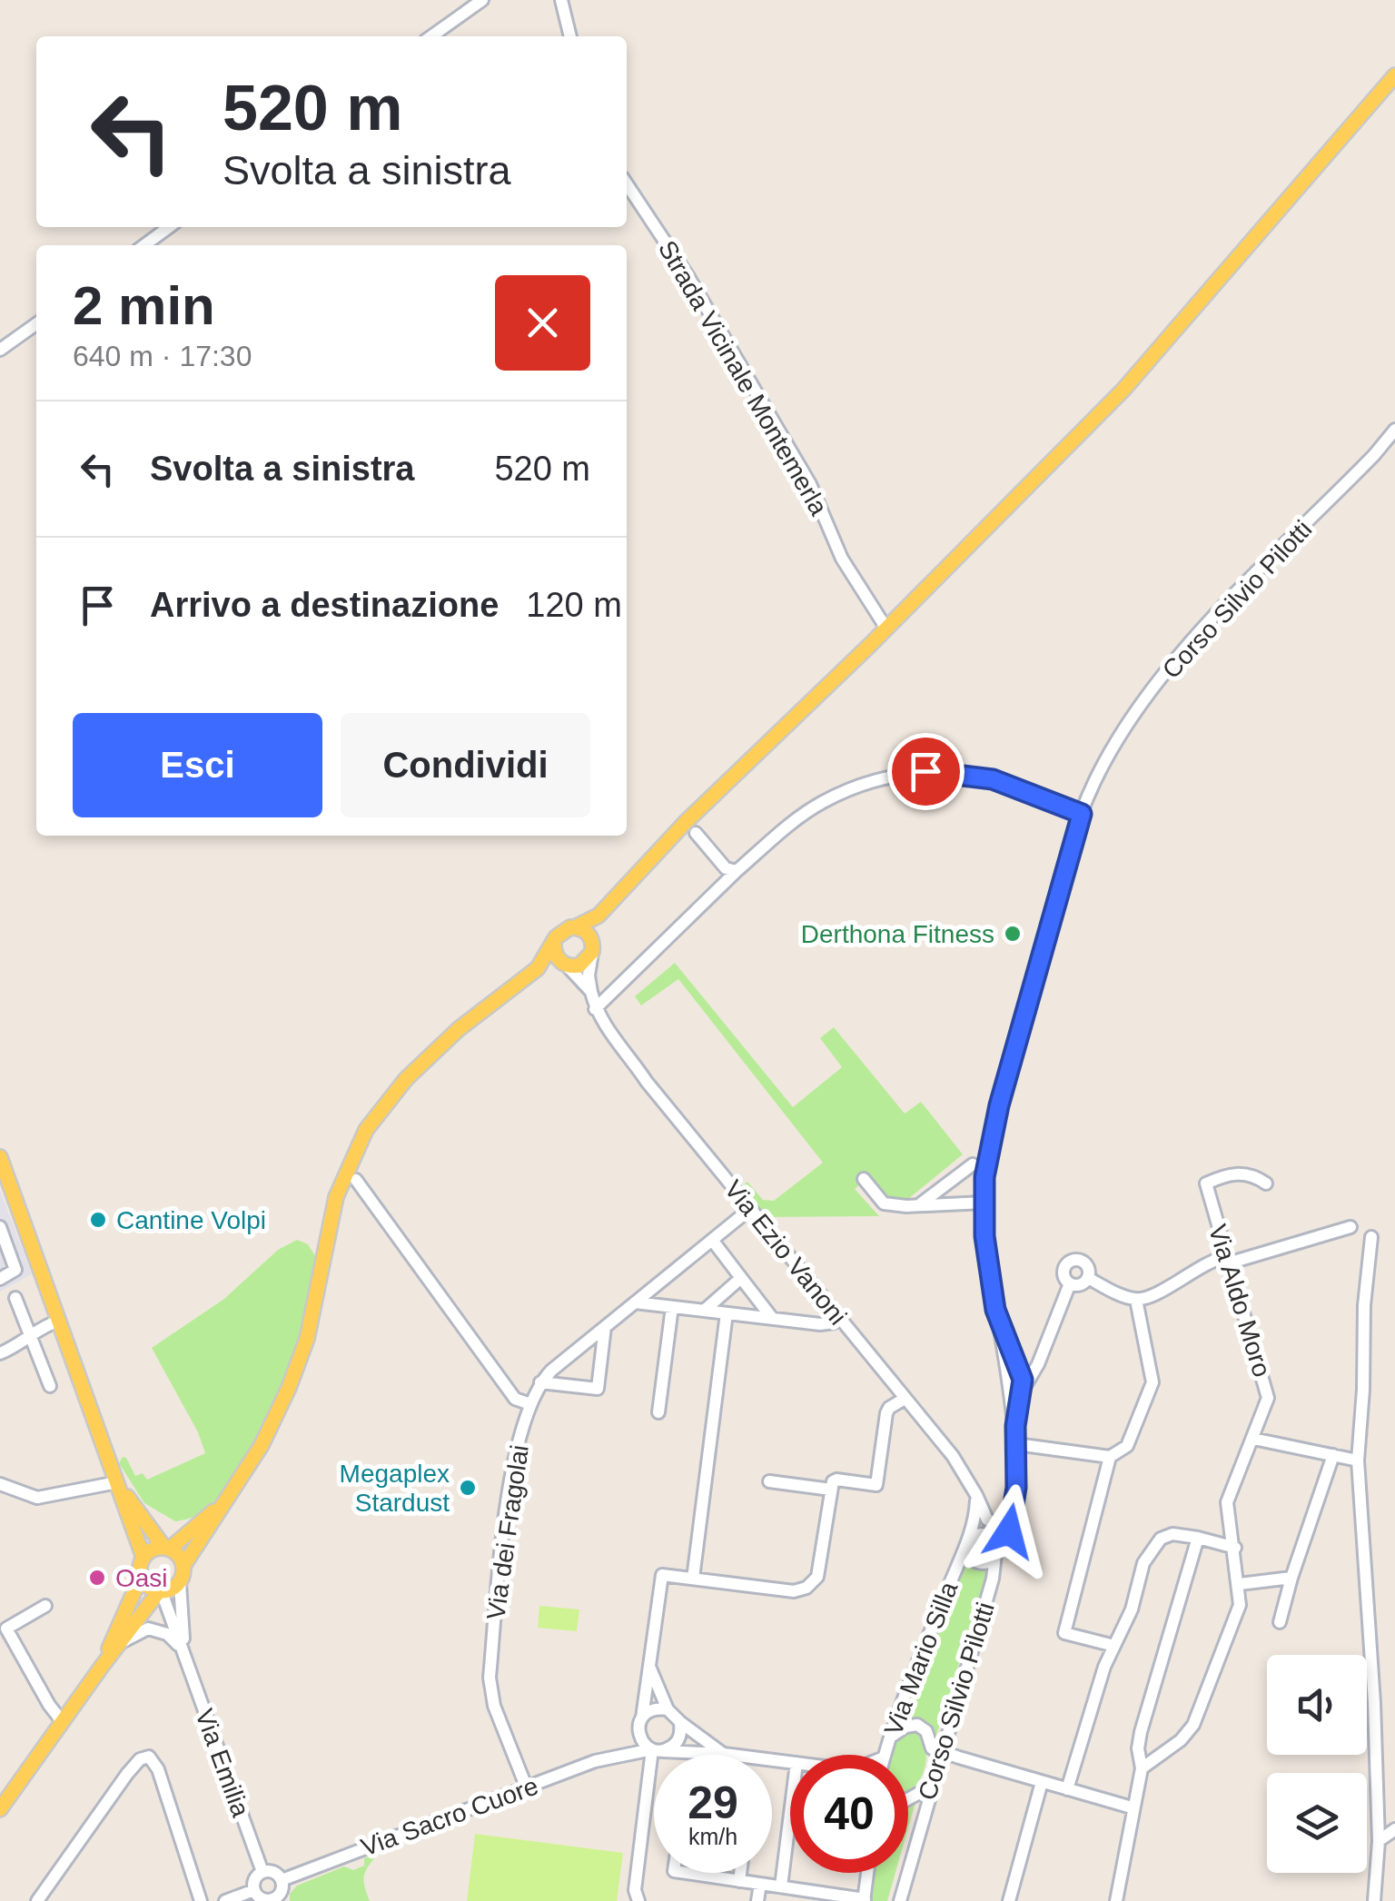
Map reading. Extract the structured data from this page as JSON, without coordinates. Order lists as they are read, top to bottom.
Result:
{
  "streets": {
    "street": [
      "Strada Vicinale Montemerla",
      "Corso Silvio Pilotti",
      "Via Ezio Vanoni",
      "Via Aldo Moro",
      "Via dei Fragolai",
      "Via Mario Silla",
      "Via Emilia",
      "Via Sacro Cuore"
    ]
  },
  "crossings": [
    ["Corso Silvio Pilotti", "Via Mario Silla"],
    ["Via Ezio Vanoni", "Via dei Fragolai"],
    ["Via dei Fragolai", "Via Sacro Cuore"],
    ["Via Emilia", "Via Sacro Cuore"]
  ],
  "places": [
    "Derthona Fitness",
    "Cantine Volpi",
    "Megaplex Stardust",
    "Oasi"
  ],
  "page": {
    "turn": ["520 m", "Svolta a sinistra"],
    "heading": ["2 min", "640 m · 17:30"],
    "list": [
      {
        "name": "Svolta a sinistra",
        "value": "520 m"
      },
      {
        "name": "Arrivo a destinazione",
        "value": "120 m"
      }
    ],
    "buttons": ["Esci", "Condividi"],
    "speed": "29 km/h",
    "limit": "40"
  }
}
